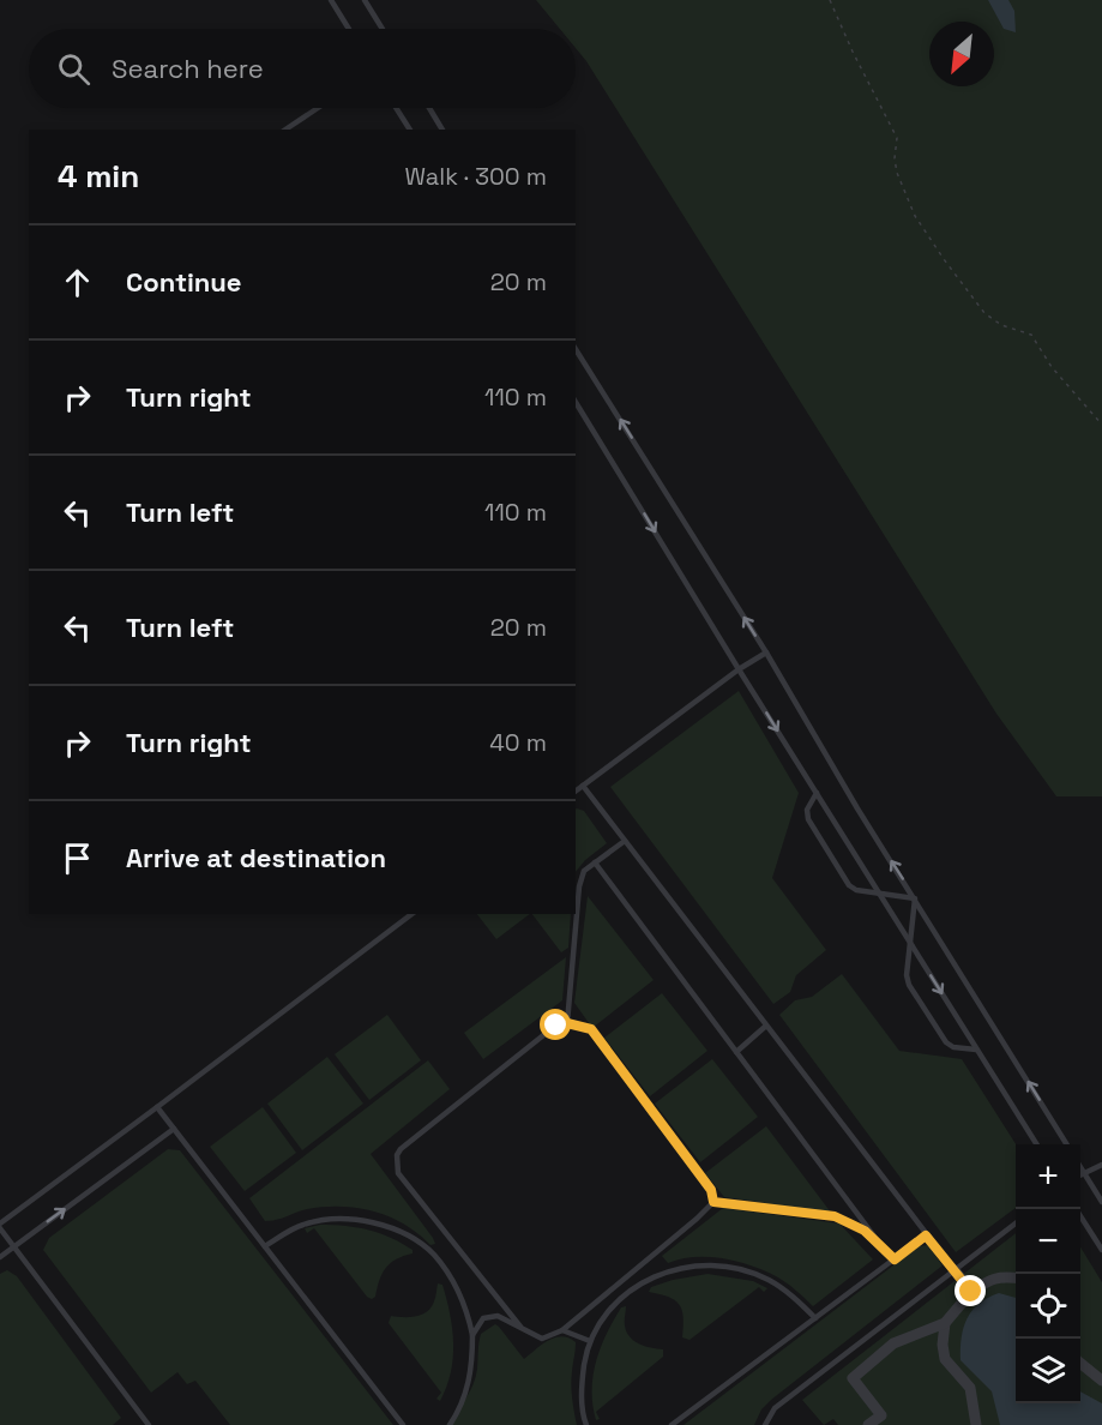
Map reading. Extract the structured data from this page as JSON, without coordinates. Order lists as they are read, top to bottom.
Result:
{
  "north": "bottom left",
  "page": {
    "search": "Search here",
    "heading": ["4 min", "Walk · 300 m"],
    "list": [
      ["Continue", "20 m"],
      ["Turn right", "110 m"],
      ["Turn left", "110 m"],
      ["Turn left", "20 m"],
      ["Turn right", "40 m"],
      "Arrive at destination"
    ],
    "map_buttons": ["+", "−"]
  }
}
